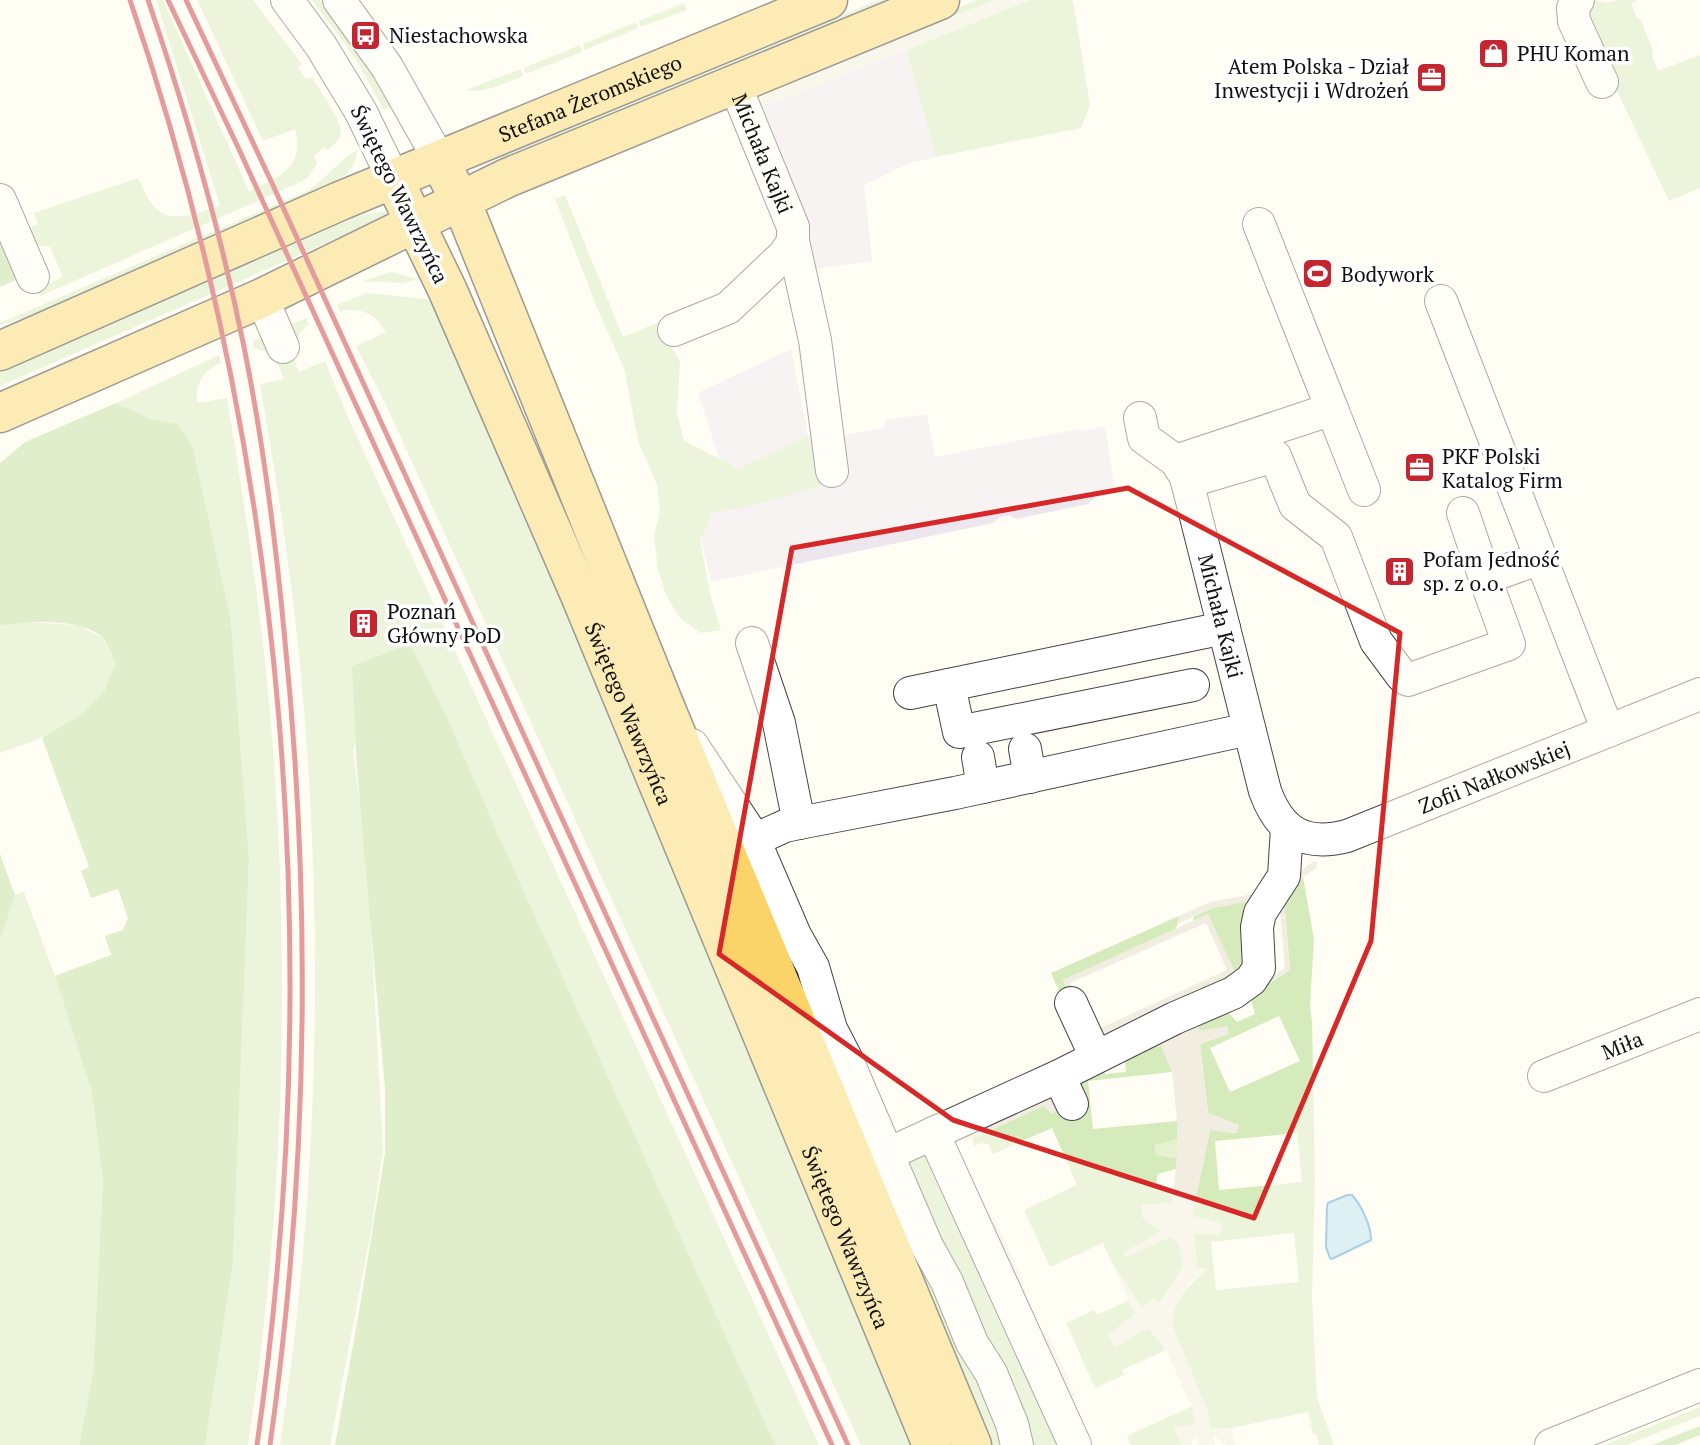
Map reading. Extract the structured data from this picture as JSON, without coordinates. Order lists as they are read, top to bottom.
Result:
{
  "streets": {
    "main road": ["Stefana Żeromskiego", "Świętego Wawrzyńca"],
    "street": ["Michała Kajki", "Zofii Nałkowskiej", "Miła"]
  },
  "crossings": [
    ["Stefana Żeromskiego", "Michała Kajki"],
    ["Stefana Żeromskiego", "Świętego Wawrzyńca"],
    ["Michała Kajki", "Zofii Nałkowskiej"]
  ],
  "places": {
    "bus stop": ["Niestachowska"],
    "shop": ["PHU Koman"],
    "office": ["Atem Polska - Dział Inwestycji i Wdrożeń", "PKF Polski Katalog Firm"],
    "sports": ["Bodywork"],
    "building": ["Pofam Jedność sp. z o.o.", "Poznań Główny PoD"]
  }
}
